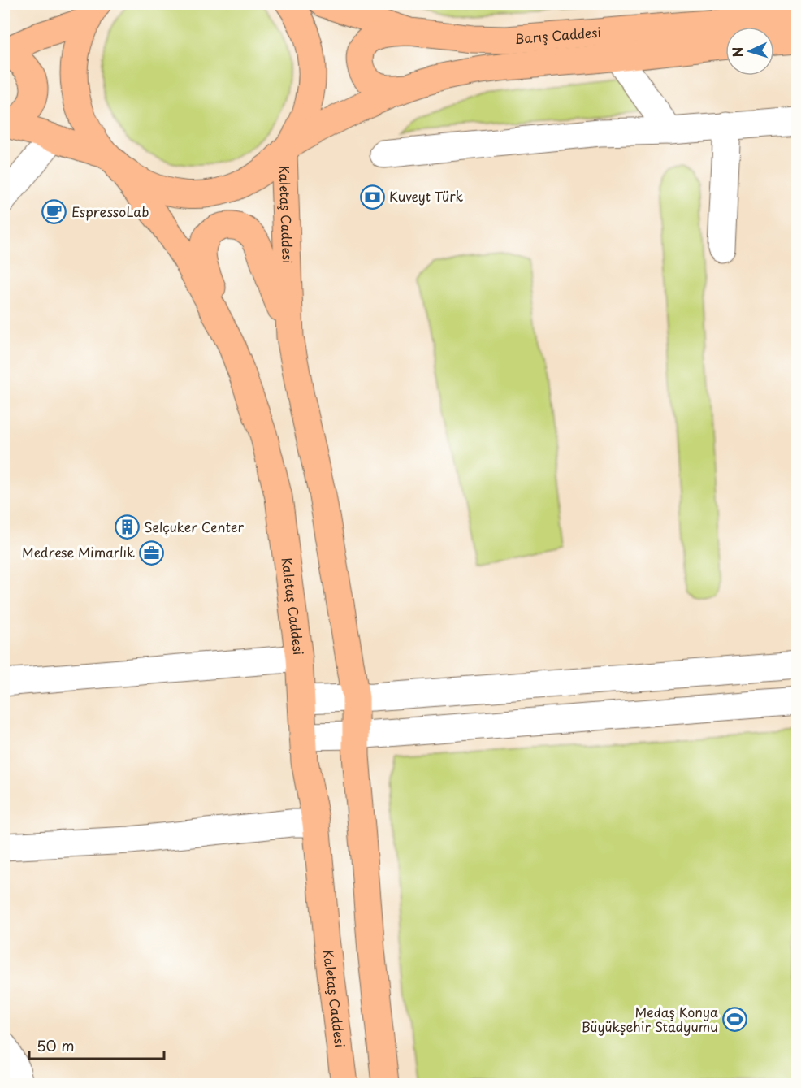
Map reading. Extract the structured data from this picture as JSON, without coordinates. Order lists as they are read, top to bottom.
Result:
{
  "streets": {
    "main road": ["Barış Caddesi", "Kaletaş Caddesi"]
  },
  "crossings": [
    ["Barış Caddesi", "Kaletaş Caddesi"]
  ],
  "places": {
    "bank": ["Kuveyt Türk"],
    "cafe": ["EspressoLab"],
    "building": ["Selçuker Center"],
    "office": ["Medrese Mimarlık"],
    "sports": ["Medaş Konya Büyükşehir Stadyumu"]
  },
  "scale_bar": "50 m",
  "north": "left"
}
